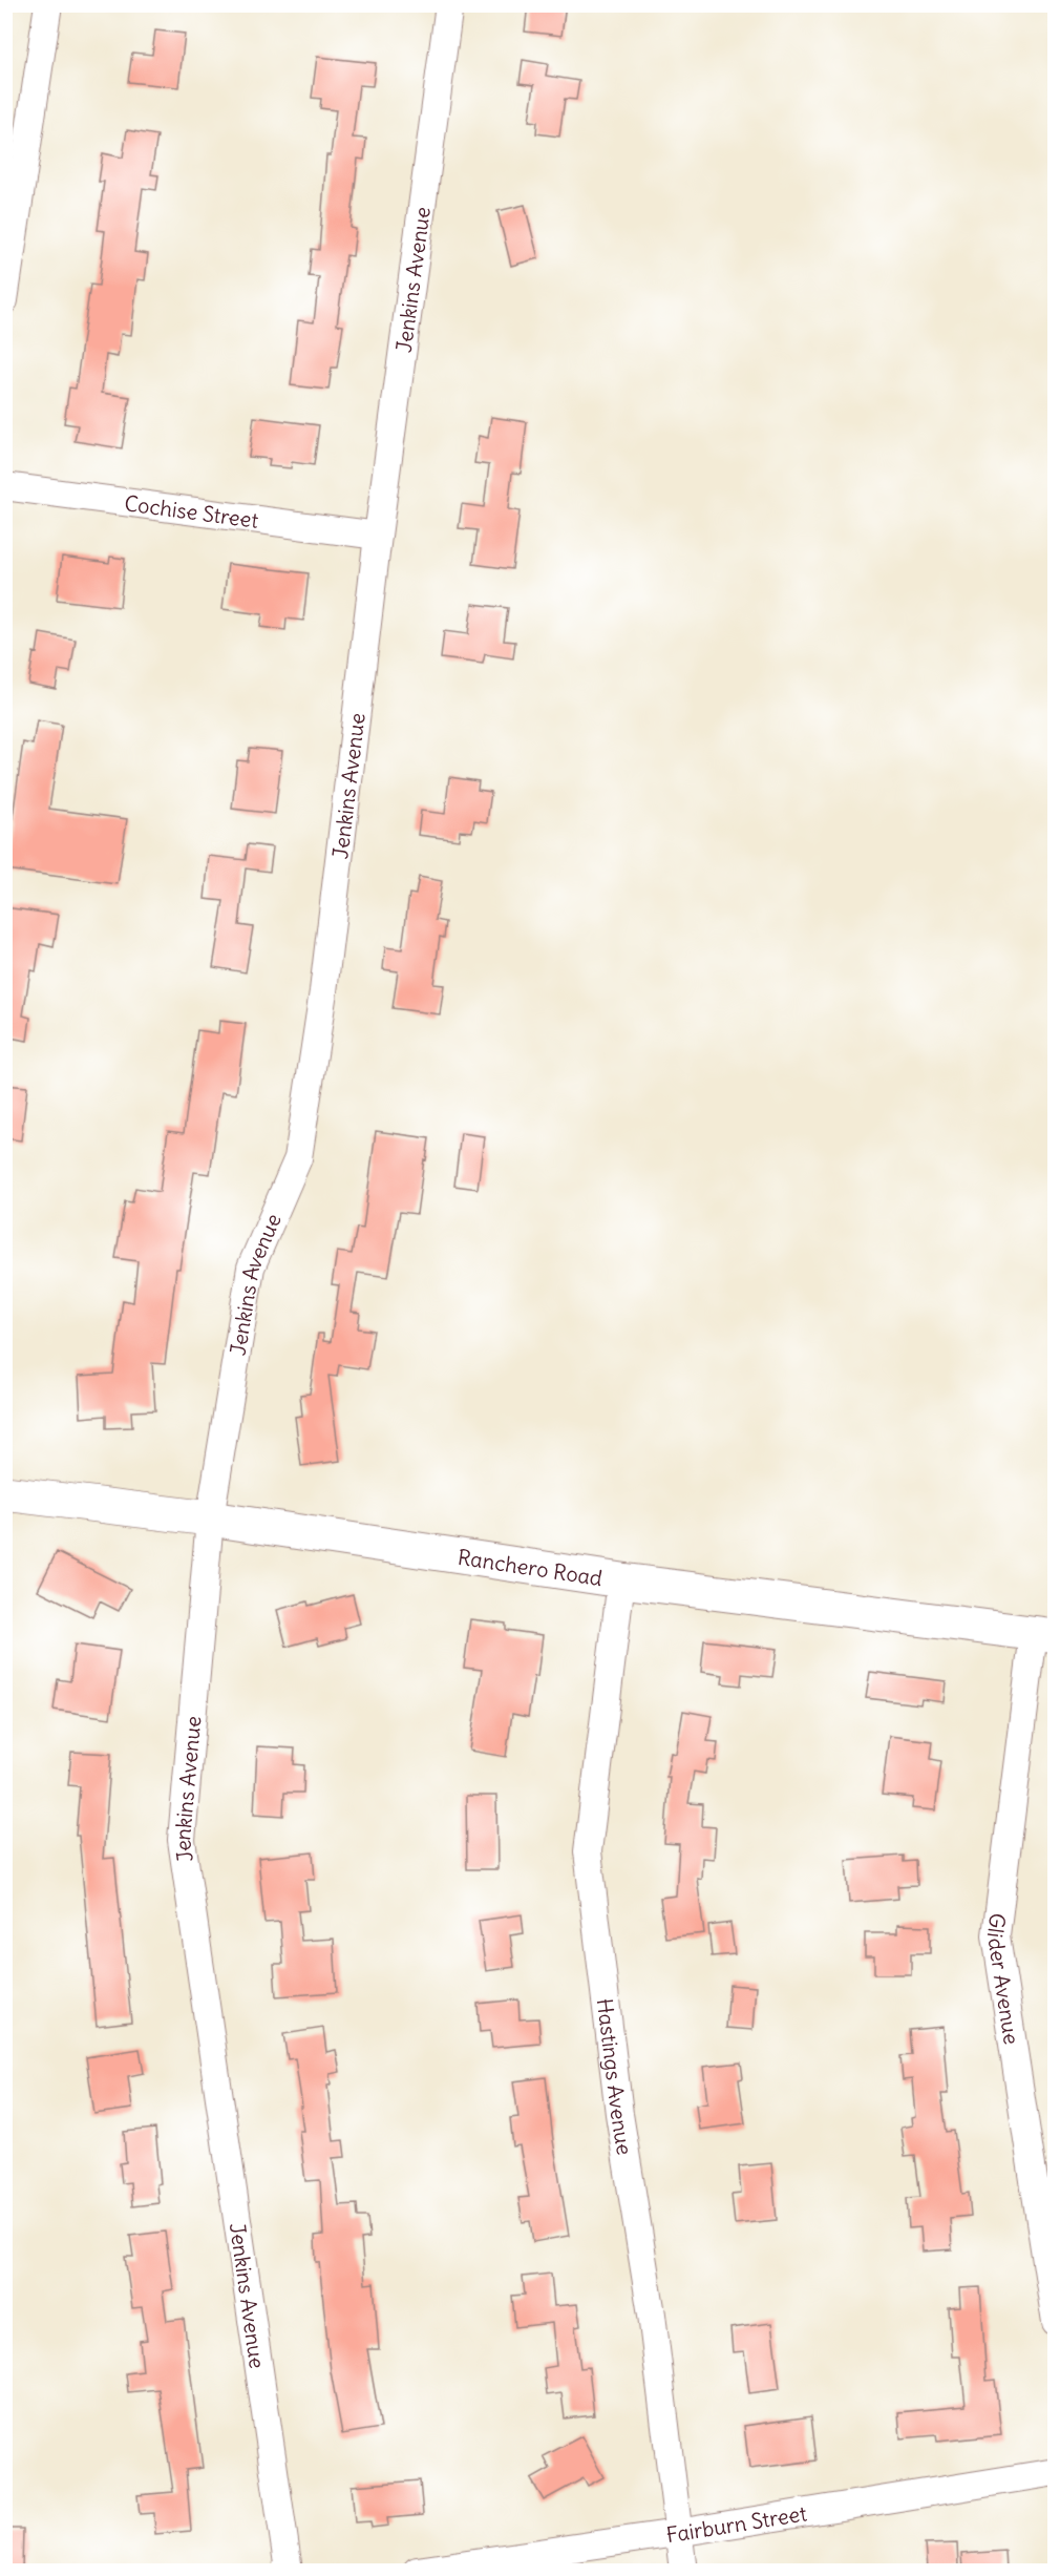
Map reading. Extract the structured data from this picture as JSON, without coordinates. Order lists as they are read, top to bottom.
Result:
{
  "streets": {
    "main road": ["Ranchero Road"],
    "street": [
      "Jenkins Avenue",
      "Cochise Street",
      "Glider Avenue",
      "Hastings Avenue",
      "Fairburn Street"
    ]
  },
  "crossings": [
    ["Jenkins Avenue", "Cochise Street"],
    ["Jenkins Avenue", "Ranchero Road"],
    ["Ranchero Road", "Glider Avenue"],
    ["Ranchero Road", "Hastings Avenue"],
    ["Hastings Avenue", "Fairburn Street"]
  ]
}
